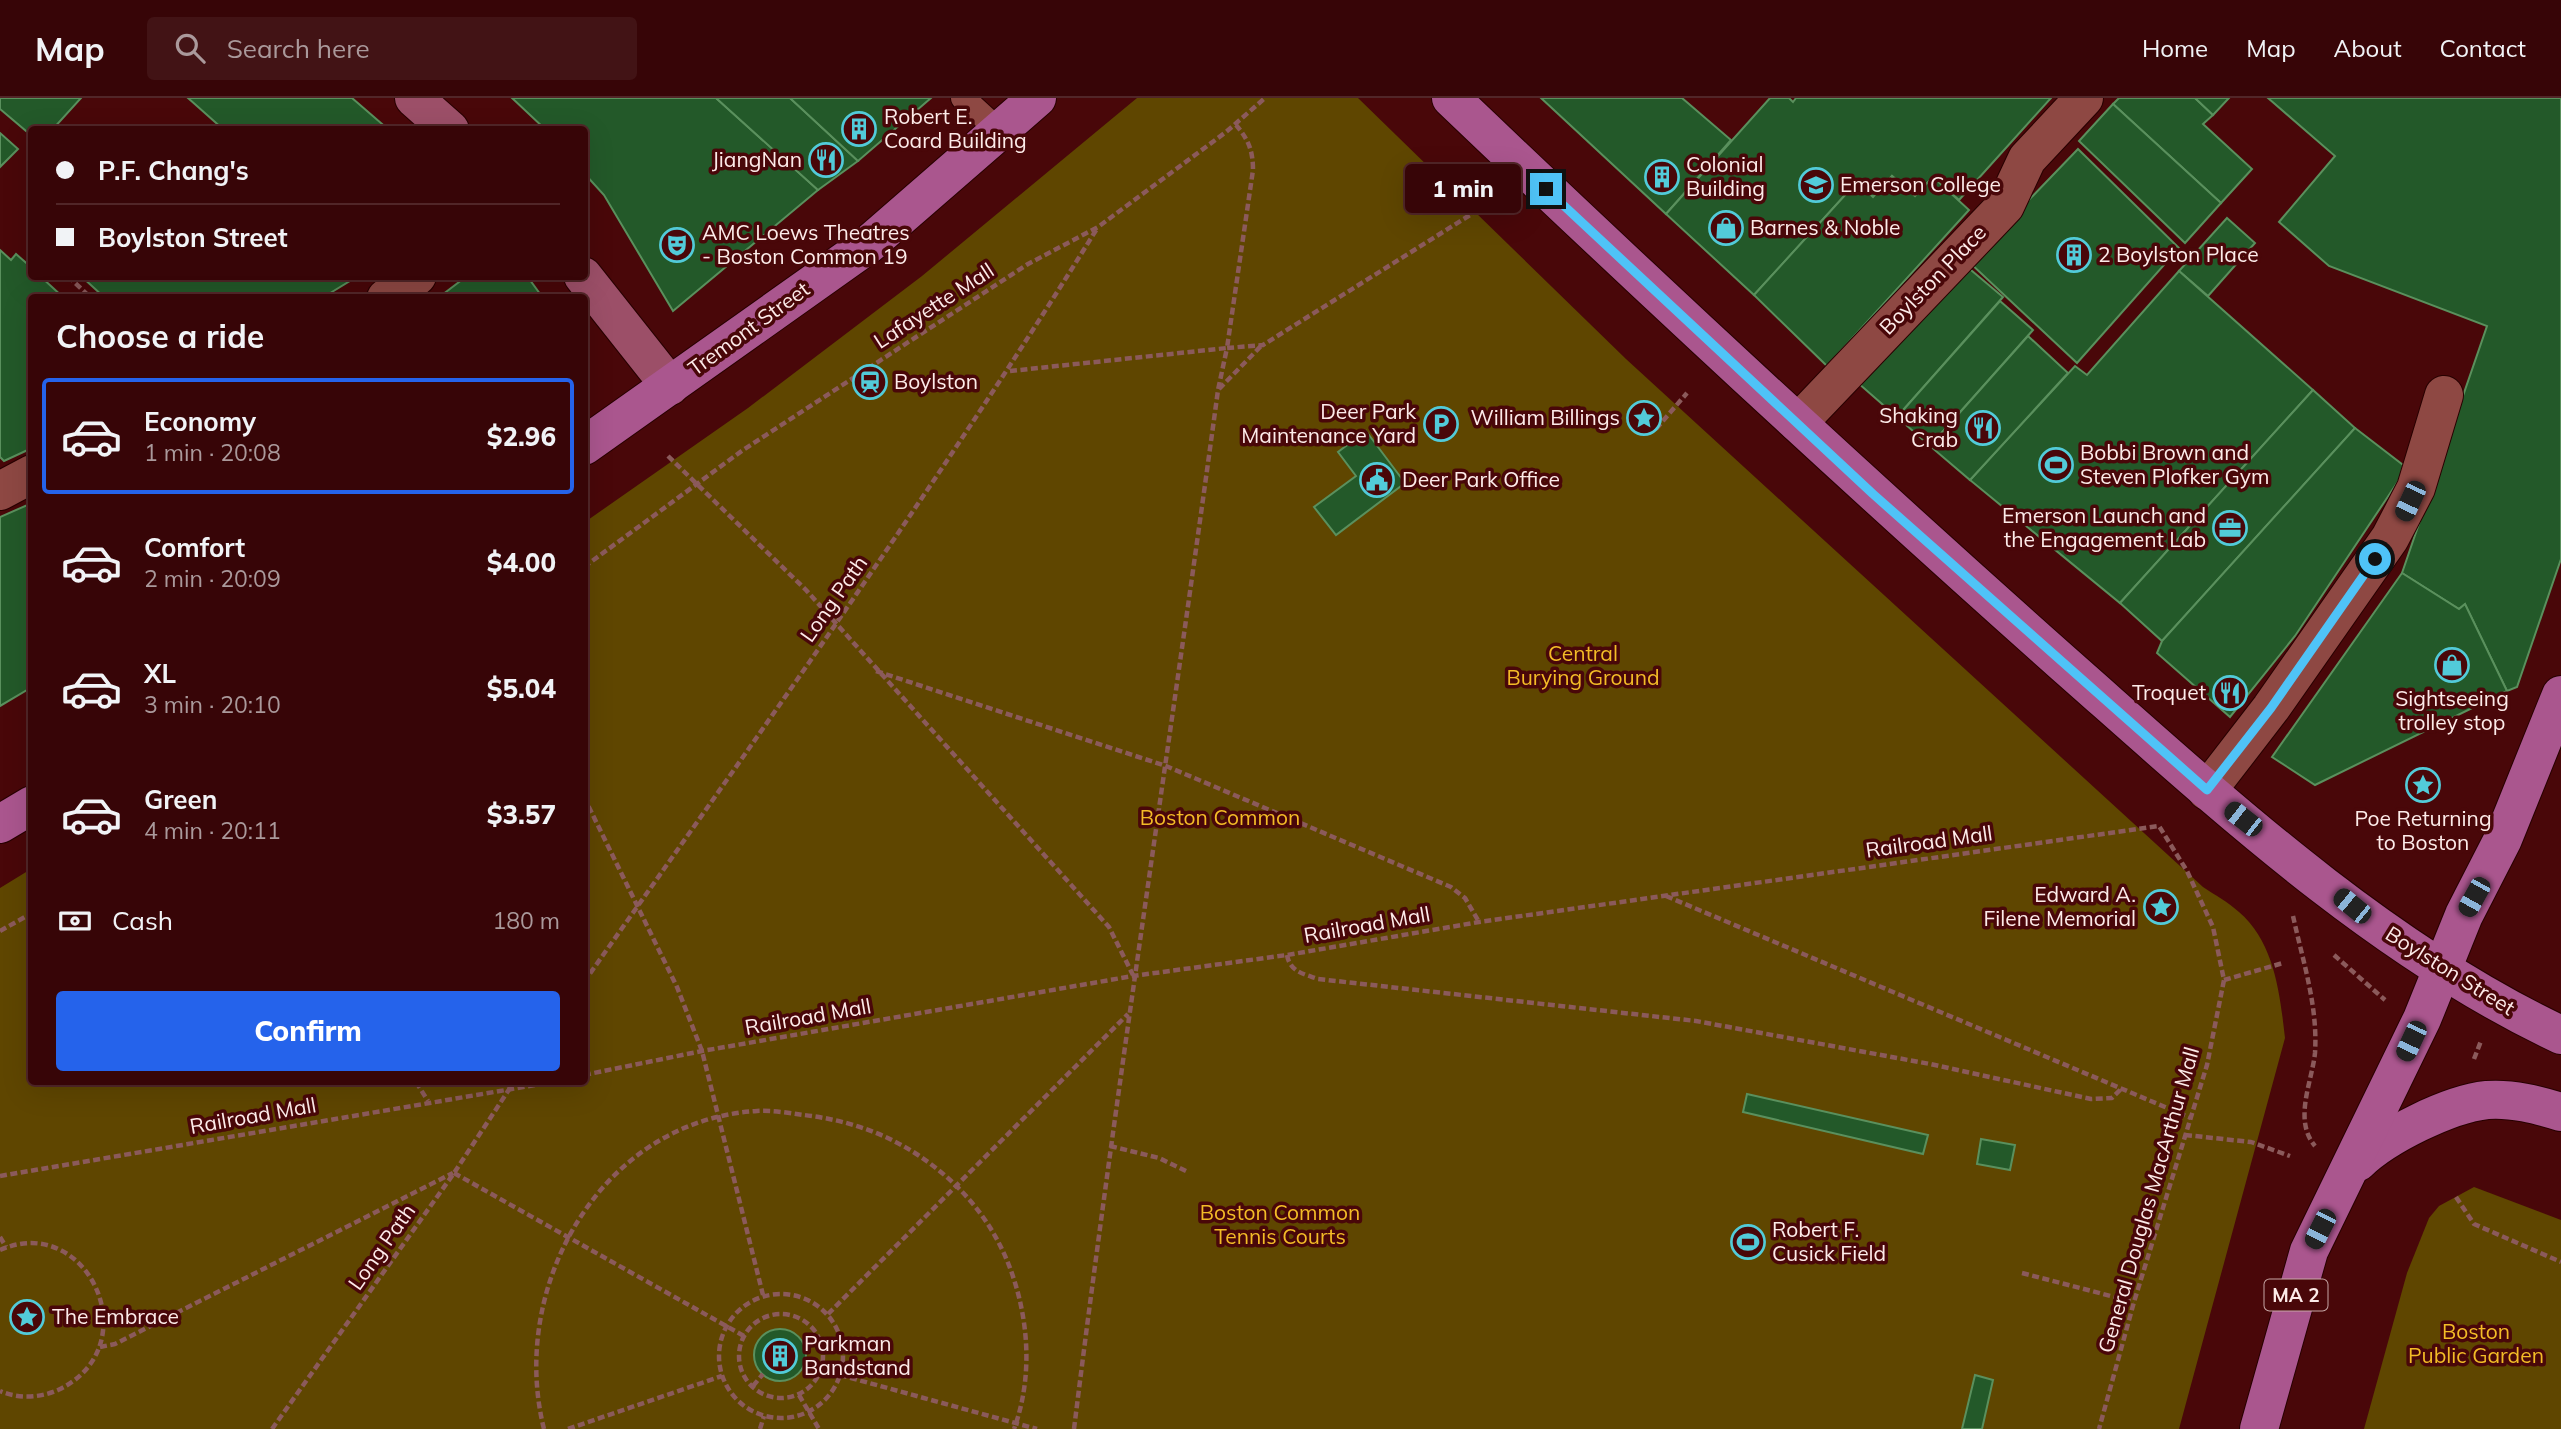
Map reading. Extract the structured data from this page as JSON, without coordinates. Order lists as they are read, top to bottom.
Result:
{
  "streets": {
    "main road": ["Tremont Street", "Boylston Street", "MA 2"],
    "street": ["Boylston Place"],
    "path": [
      "Lafayette Mall",
      "Long Path",
      "Railroad Mall",
      "General Douglas MacArthur Mall"
    ]
  },
  "crossings": [
    ["Boylston Place", "Boylston Street"],
    ["Lafayette Mall", "Long Path"],
    ["Long Path", "Railroad Mall"],
    ["Railroad Mall", "General Douglas MacArthur Mall"]
  ],
  "parks": [
    "Central Burying Ground",
    "Boston Common",
    "Boston Common Tennis Courts",
    "Boston Public Garden"
  ],
  "places": {
    "building": [
      "Robert E. Coard Building",
      "Colonial Building",
      "2 Boylston Place",
      "Parkman Bandstand"
    ],
    "restaurant": ["JiangNan", "Shaking Crab", "Troquet"],
    "school or university": ["Emerson College"],
    "shop": ["Barnes & Noble", "Sightseeing trolley stop"],
    "theatre": ["AMC Loews Theatres - Boston Common 19"],
    "station": ["Boylston"],
    "place": [
      "William Billings",
      "Poe Returning to Boston",
      "Edward A. Filene Memorial",
      "The Embrace"
    ],
    "parking": ["Deer Park Maintenance Yard"],
    "sports": ["Bobbi Brown and Steven Plofker Gym", "Robert F. Cusick Field"],
    "public building": ["Deer Park Office"],
    "office": ["Emerson Launch and the Engagement Lab"]
  },
  "page": {
    "header": "Map",
    "search": "Search here",
    "nav": [
      "Home",
      "Map",
      "About",
      "Contact"
    ],
    "banner": ["P.F. Chang's", "Boylston Street"],
    "bubble": "1 min",
    "heading": "Choose a ride",
    "list": [
      {
        "name": "Economy",
        "note": "1 min · 20:08",
        "value": "$2.96"
      },
      {
        "name": "Comfort",
        "note": "2 min · 20:09",
        "value": "$4.00"
      },
      {
        "name": "XL",
        "note": "3 min · 20:10",
        "value": "$5.04"
      },
      {
        "name": "Green",
        "note": "4 min · 20:11",
        "value": "$3.57"
      }
    ],
    "pay": ["Cash", "180 m"],
    "buttons": "Confirm"
  }
}
